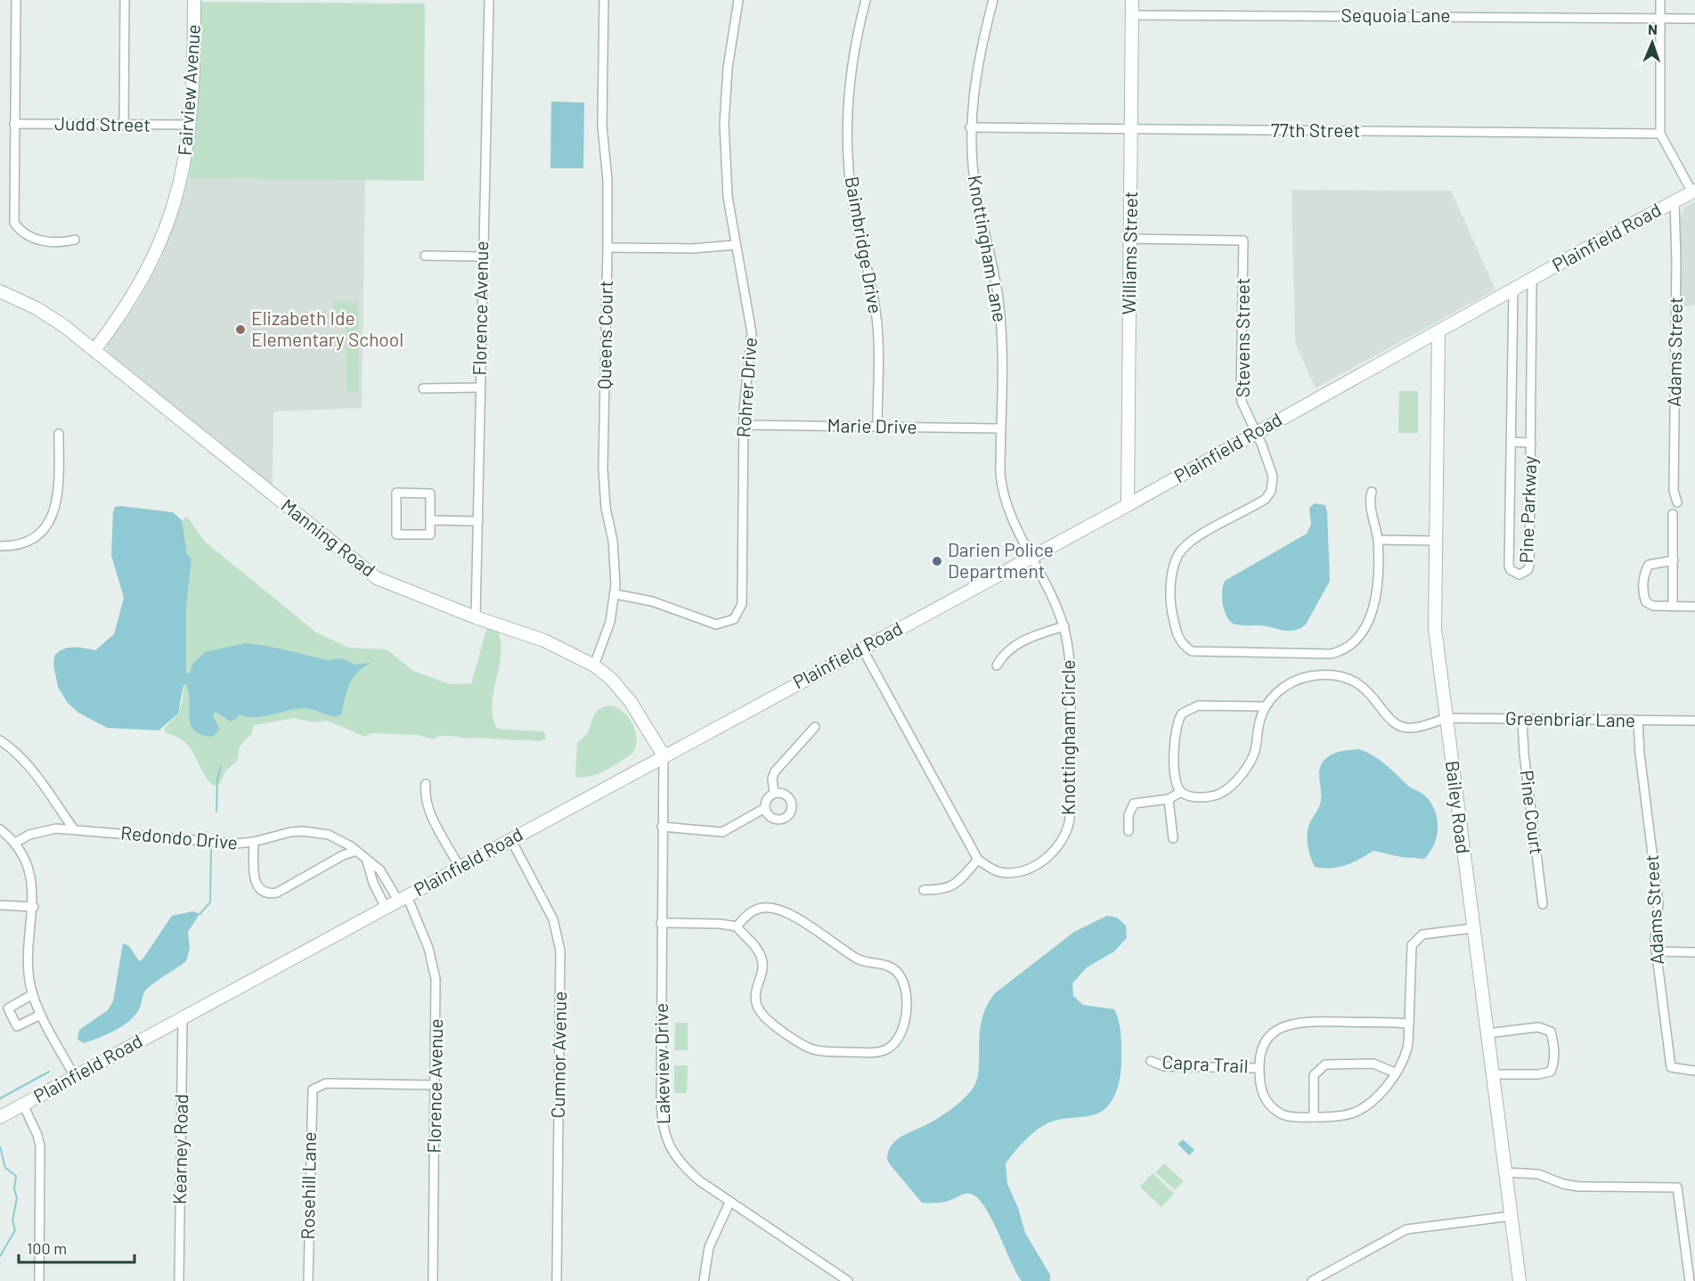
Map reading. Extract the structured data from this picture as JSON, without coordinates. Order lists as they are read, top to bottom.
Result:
{
  "streets": {
    "street": [
      "Sequoia Lane",
      "Fairview Avenue",
      "Judd Street",
      "77th Street",
      "Plainfield Road",
      "Baimbridge Drive",
      "Knottingham Lane",
      "Williams Street",
      "Florence Avenue",
      "Queens Court",
      "Stevens Street",
      "Adams Street",
      "Rohrer Drive",
      "Marie Drive",
      "Pine Parkway",
      "Manning Road",
      "Greenbriar Lane",
      "Knottingham Circle",
      "Bailey Road",
      "Pine Court",
      "Redondo Drive",
      "Cumnor Avenue",
      "Lakeview Drive",
      "Capra Trail",
      "Kearney Road",
      "Rosehill Lane"
    ]
  },
  "crossings": [
    ["Sequoia Lane", "Williams Street"],
    ["Fairview Avenue", "Judd Street"],
    ["Fairview Avenue", "Manning Road"],
    ["77th Street", "Knottingham Lane"],
    ["77th Street", "Williams Street"],
    ["Plainfield Road", "Knottingham Lane"],
    ["Plainfield Road", "Williams Street"],
    ["Plainfield Road", "Florence Avenue"],
    ["Plainfield Road", "Stevens Street"],
    ["Plainfield Road", "Adams Street"],
    ["Plainfield Road", "Pine Parkway"],
    ["Plainfield Road", "Manning Road"],
    ["Plainfield Road", "Knottingham Circle"],
    ["Plainfield Road", "Bailey Road"],
    ["Plainfield Road", "Redondo Drive"],
    ["Plainfield Road", "Cumnor Avenue"],
    ["Plainfield Road", "Lakeview Drive"],
    ["Plainfield Road", "Kearney Road"],
    ["Baimbridge Drive", "Marie Drive"],
    ["Knottingham Lane", "Marie Drive"],
    ["Knottingham Lane", "Knottingham Circle"],
    ["Williams Street", "Stevens Street"],
    ["Florence Avenue", "Manning Road"],
    ["Florence Avenue", "Redondo Drive"],
    ["Florence Avenue", "Rosehill Lane"],
    ["Queens Court", "Rohrer Drive"],
    ["Queens Court", "Manning Road"],
    ["Adams Street", "Greenbriar Lane"],
    ["Rohrer Drive", "Marie Drive"],
    ["Manning Road", "Lakeview Drive"],
    ["Greenbriar Lane", "Bailey Road"],
    ["Greenbriar Lane", "Pine Court"]
  ],
  "places": ["Elizabeth Ide Elementary School", "Darien Police Department"],
  "scale_bar": "100 m",
  "north": "top"
}
